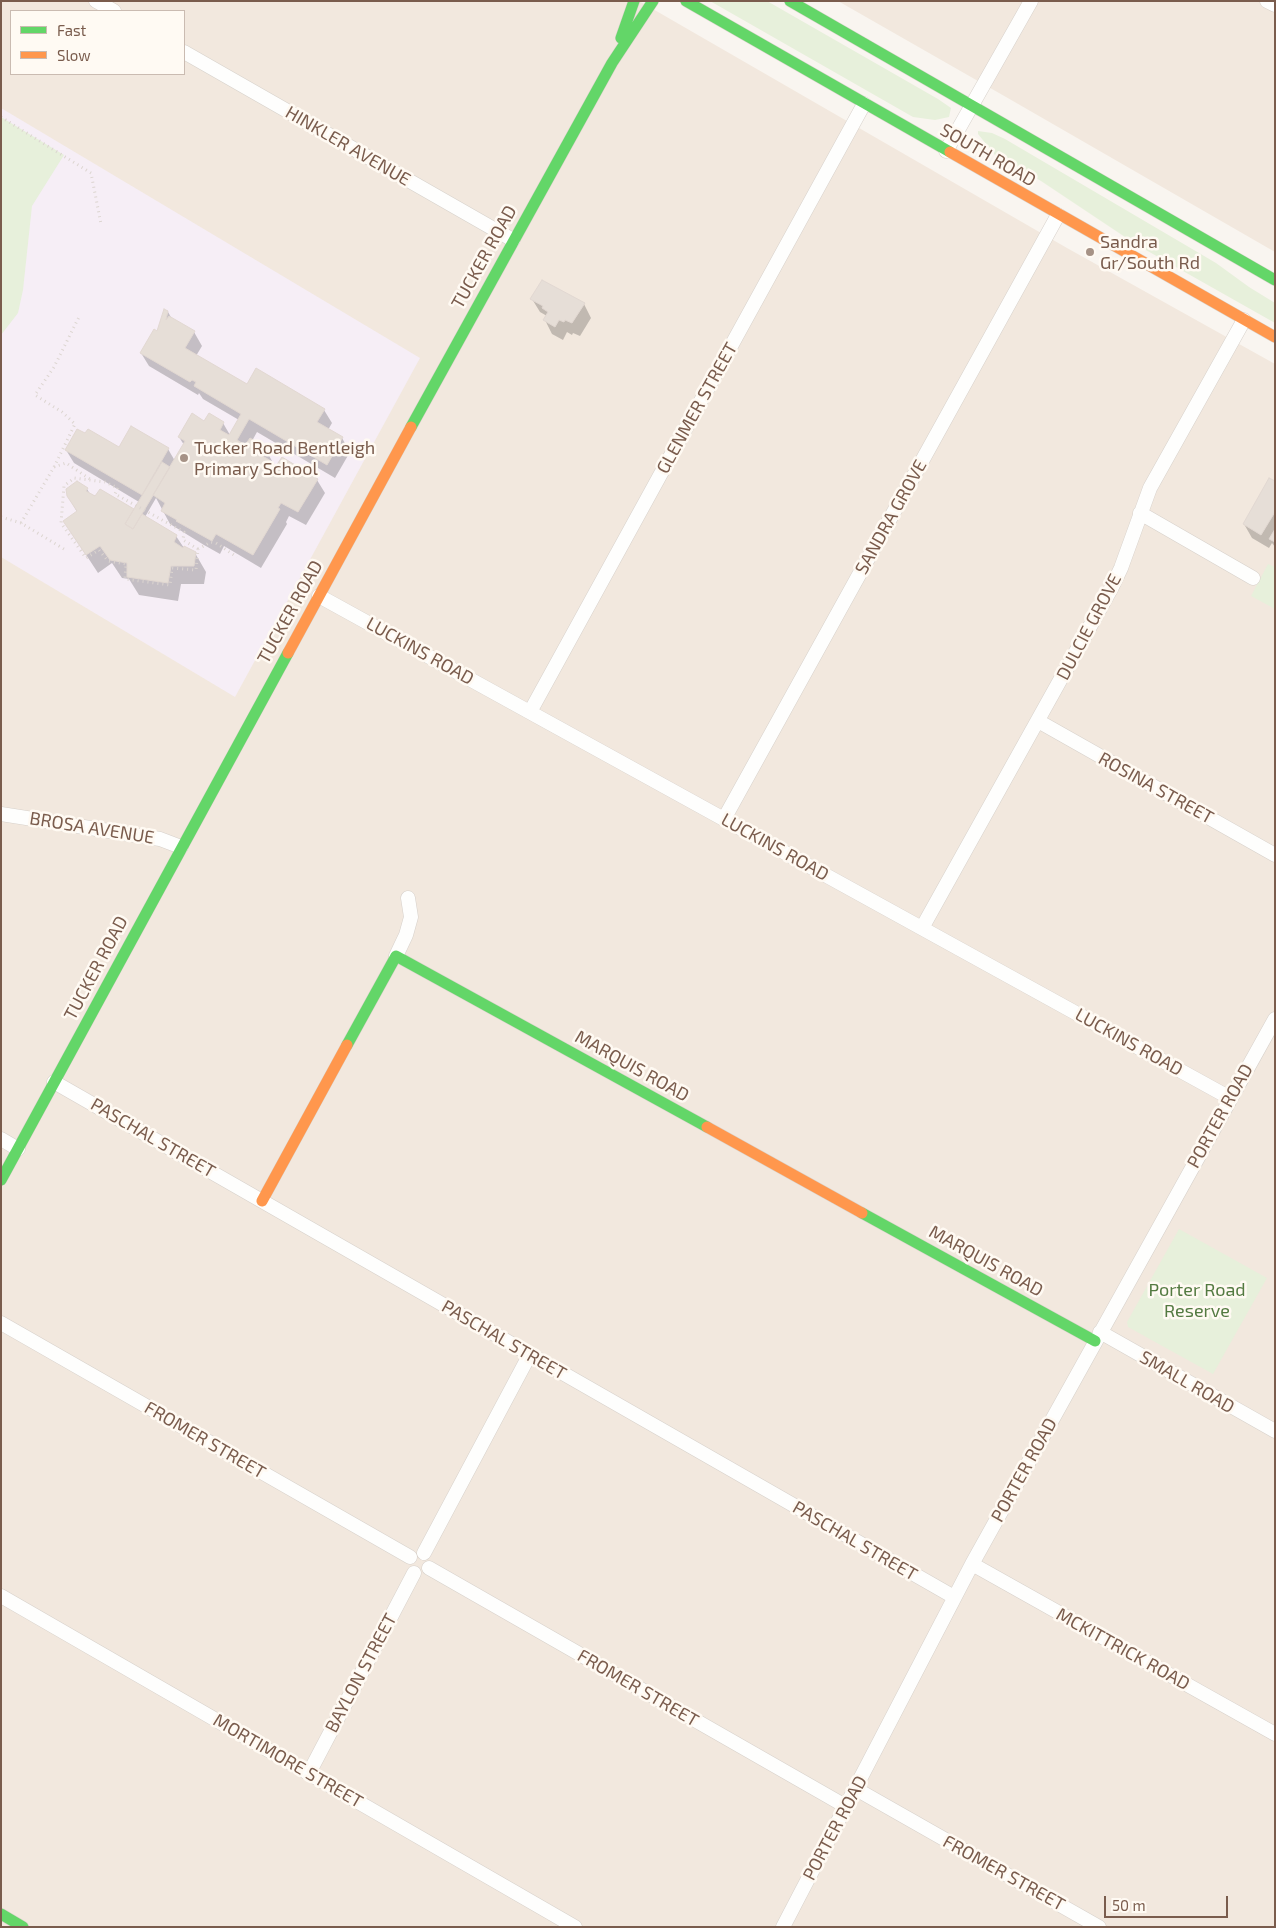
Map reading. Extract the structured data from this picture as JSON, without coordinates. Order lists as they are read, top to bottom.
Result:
{
  "streets": {
    "main road": ["SOUTH ROAD", "TUCKER ROAD", "MARQUIS ROAD"],
    "street": [
      "HINKLER AVENUE",
      "GLENMER STREET",
      "SANDRA GROVE",
      "DULCIE GROVE",
      "LUCKINS ROAD",
      "ROSINA STREET",
      "BROSA AVENUE",
      "PORTER ROAD",
      "PASCHAL STREET",
      "SMALL ROAD",
      "FROMER STREET",
      "MCKITTRICK ROAD",
      "BAYLON STREET",
      "MORTIMORE STREET"
    ]
  },
  "crossings": [
    ["HINKLER AVENUE", "TUCKER ROAD"],
    ["SOUTH ROAD", "GLENMER STREET"],
    ["SOUTH ROAD", "SANDRA GROVE"],
    ["SOUTH ROAD", "DULCIE GROVE"],
    ["TUCKER ROAD", "LUCKINS ROAD"],
    ["TUCKER ROAD", "BROSA AVENUE"],
    ["TUCKER ROAD", "PASCHAL STREET"],
    ["GLENMER STREET", "LUCKINS ROAD"],
    ["SANDRA GROVE", "LUCKINS ROAD"],
    ["DULCIE GROVE", "LUCKINS ROAD"],
    ["DULCIE GROVE", "ROSINA STREET"],
    ["LUCKINS ROAD", "PORTER ROAD"],
    ["MARQUIS ROAD", "PORTER ROAD"],
    ["MARQUIS ROAD", "SMALL ROAD"],
    ["PORTER ROAD", "PASCHAL STREET"],
    ["PORTER ROAD", "SMALL ROAD"],
    ["PORTER ROAD", "FROMER STREET"],
    ["PORTER ROAD", "MCKITTRICK ROAD"],
    ["FROMER STREET", "BAYLON STREET"],
    ["BAYLON STREET", "MORTIMORE STREET"]
  ],
  "parks": ["Porter Road Reserve"],
  "places": ["Sandra Gr/South Rd", "Tucker Road Bentleigh Primary School"],
  "legend": ["Fast", "Slow"],
  "scale_bar": "50 m"
}
